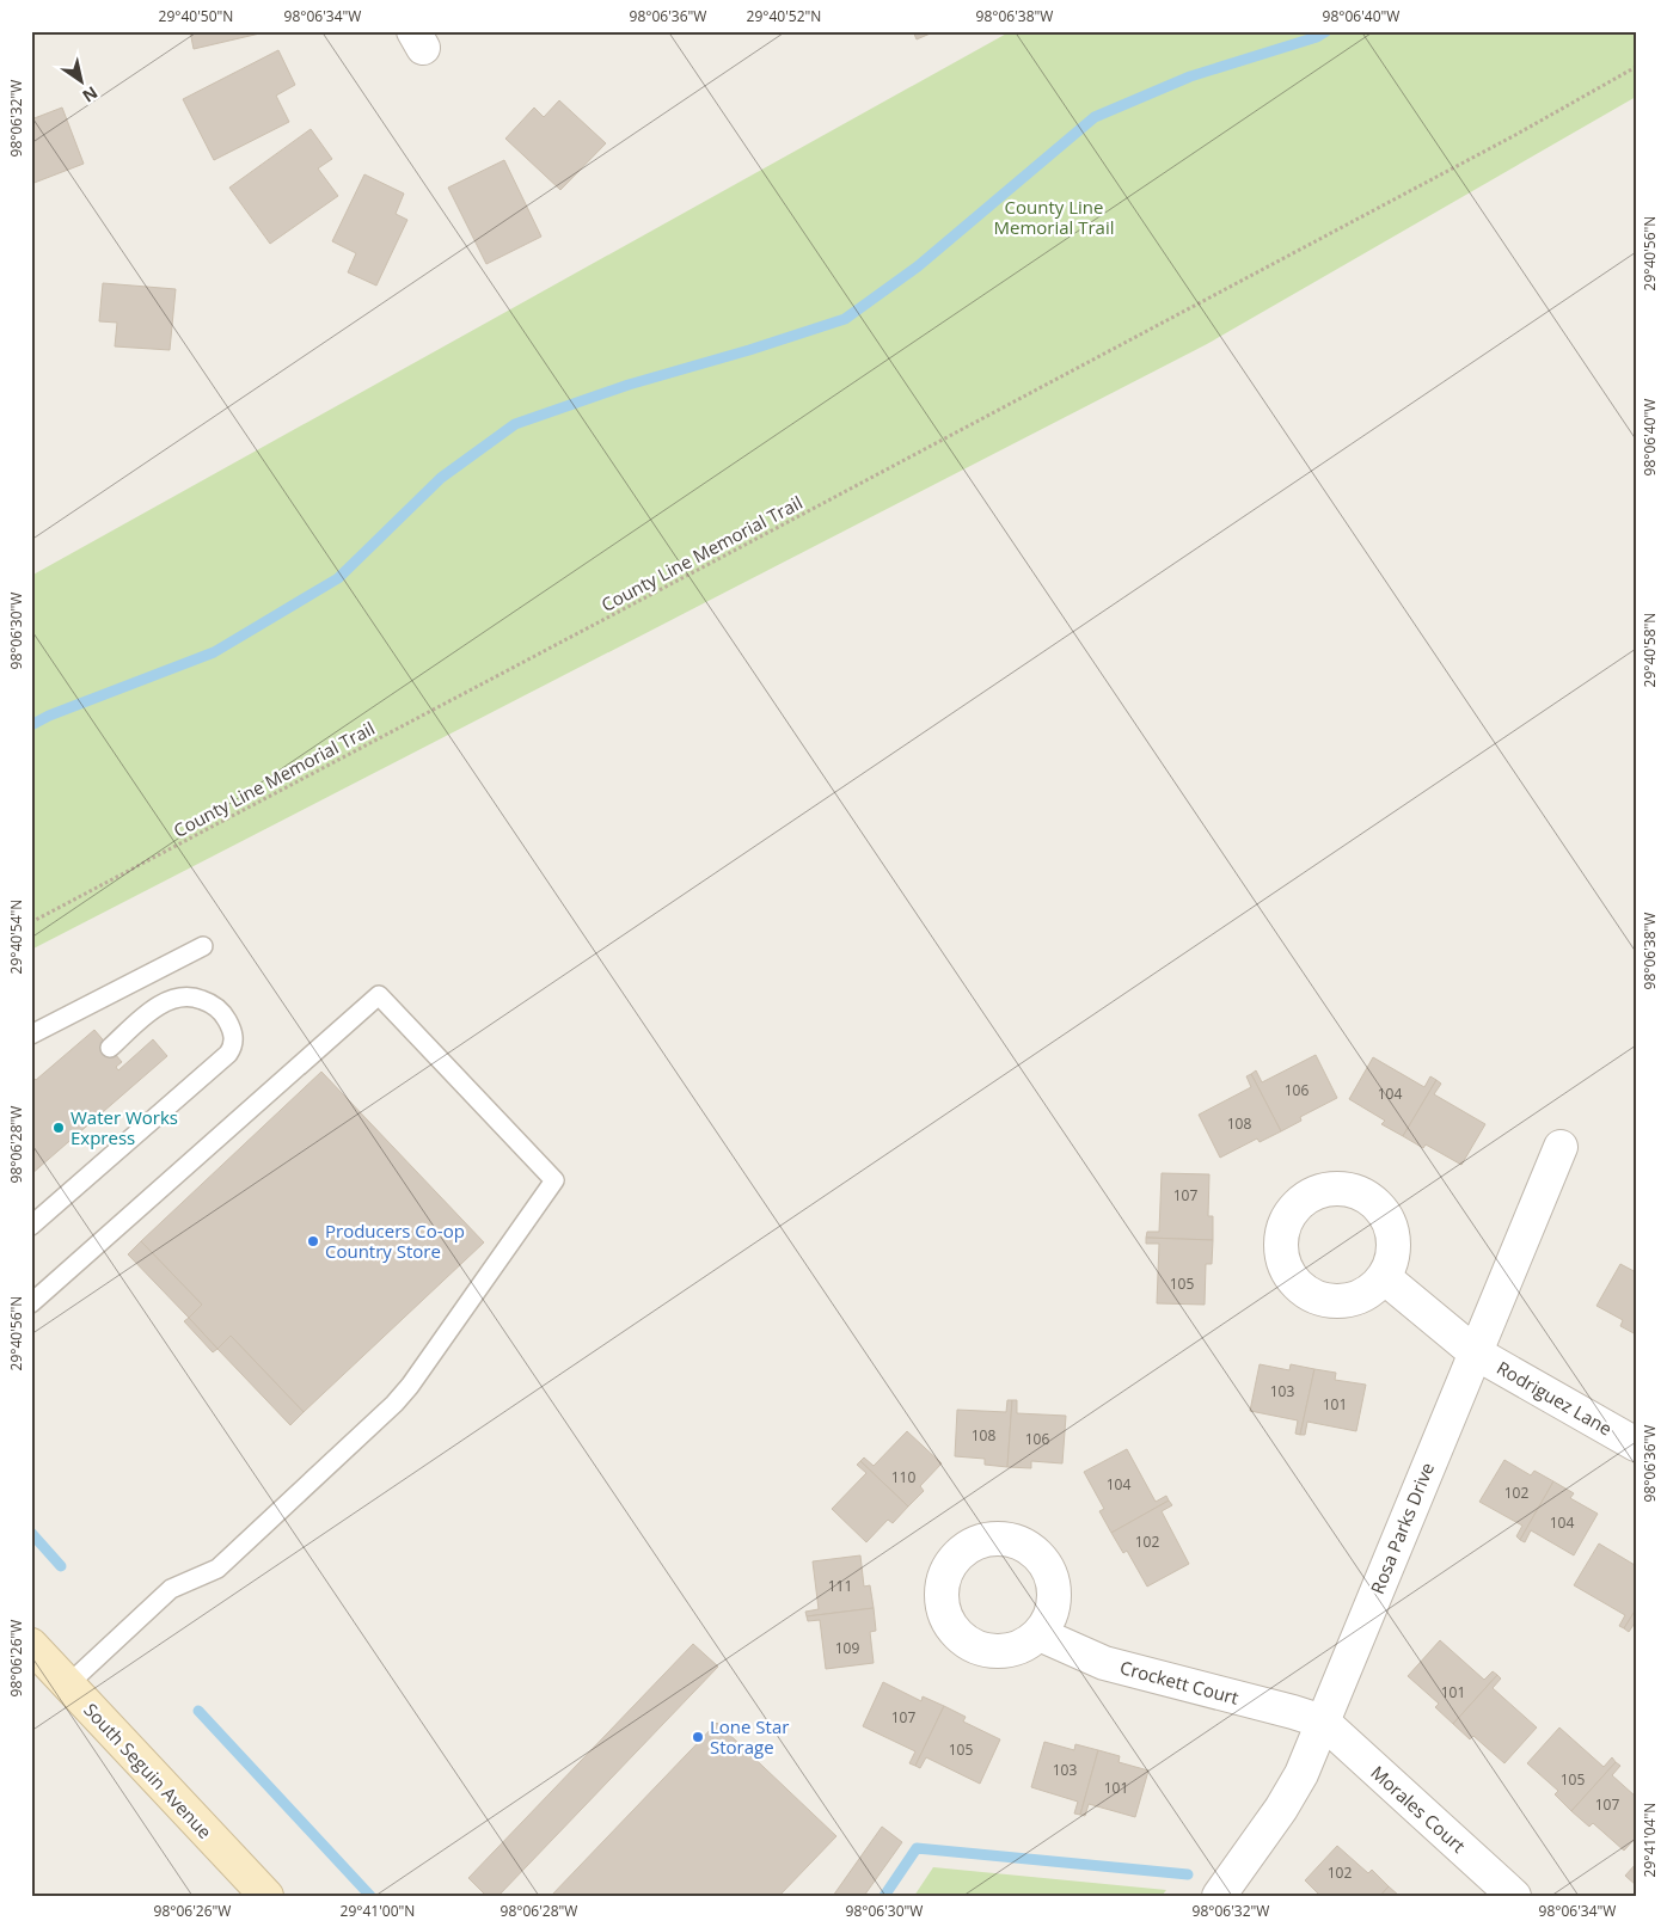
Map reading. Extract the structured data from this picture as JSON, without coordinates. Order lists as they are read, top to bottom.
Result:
{
  "streets": {
    "main road": ["South Seguin Avenue"],
    "street": [
      "Rodriguez Lane",
      "Rosa Parks Drive",
      "Crockett Court",
      "Morales Court"
    ],
    "path": ["County Line Memorial Trail"]
  },
  "crossings": [
    ["Rodriguez Lane", "Rosa Parks Drive"],
    ["Rosa Parks Drive", "Crockett Court"],
    ["Rosa Parks Drive", "Morales Court"],
    ["Crockett Court", "Morales Court"]
  ],
  "parks": ["County Line Memorial Trail"],
  "places": ["Water Works Express", "Producers Co-op Country Store", "Lone Star Storage"],
  "house_numbers": [
    "106",
    "104",
    "108",
    "107",
    "105",
    "103",
    "101",
    "108",
    "106",
    "110",
    "104",
    "102",
    "104",
    "102",
    "111",
    "109",
    "101",
    "107",
    "105",
    "103",
    "105",
    "101",
    "107",
    "102"
  ],
  "north": "bottom right",
  "coordinates": [
    "29°40'50\"N",
    "98°06'34\"W",
    "98°06'36\"W",
    "29°40'52\"N",
    "98°06'38\"W",
    "98°06'40\"W",
    "98°06'32\"W",
    "29°40'56\"N",
    "98°06'30\"W",
    "29°40'58\"N",
    "29°40'54\"N",
    "98°06'28\"W",
    "98°06'26\"W",
    "29°41'04\"N",
    "29°41'00\"N"
  ]
}
